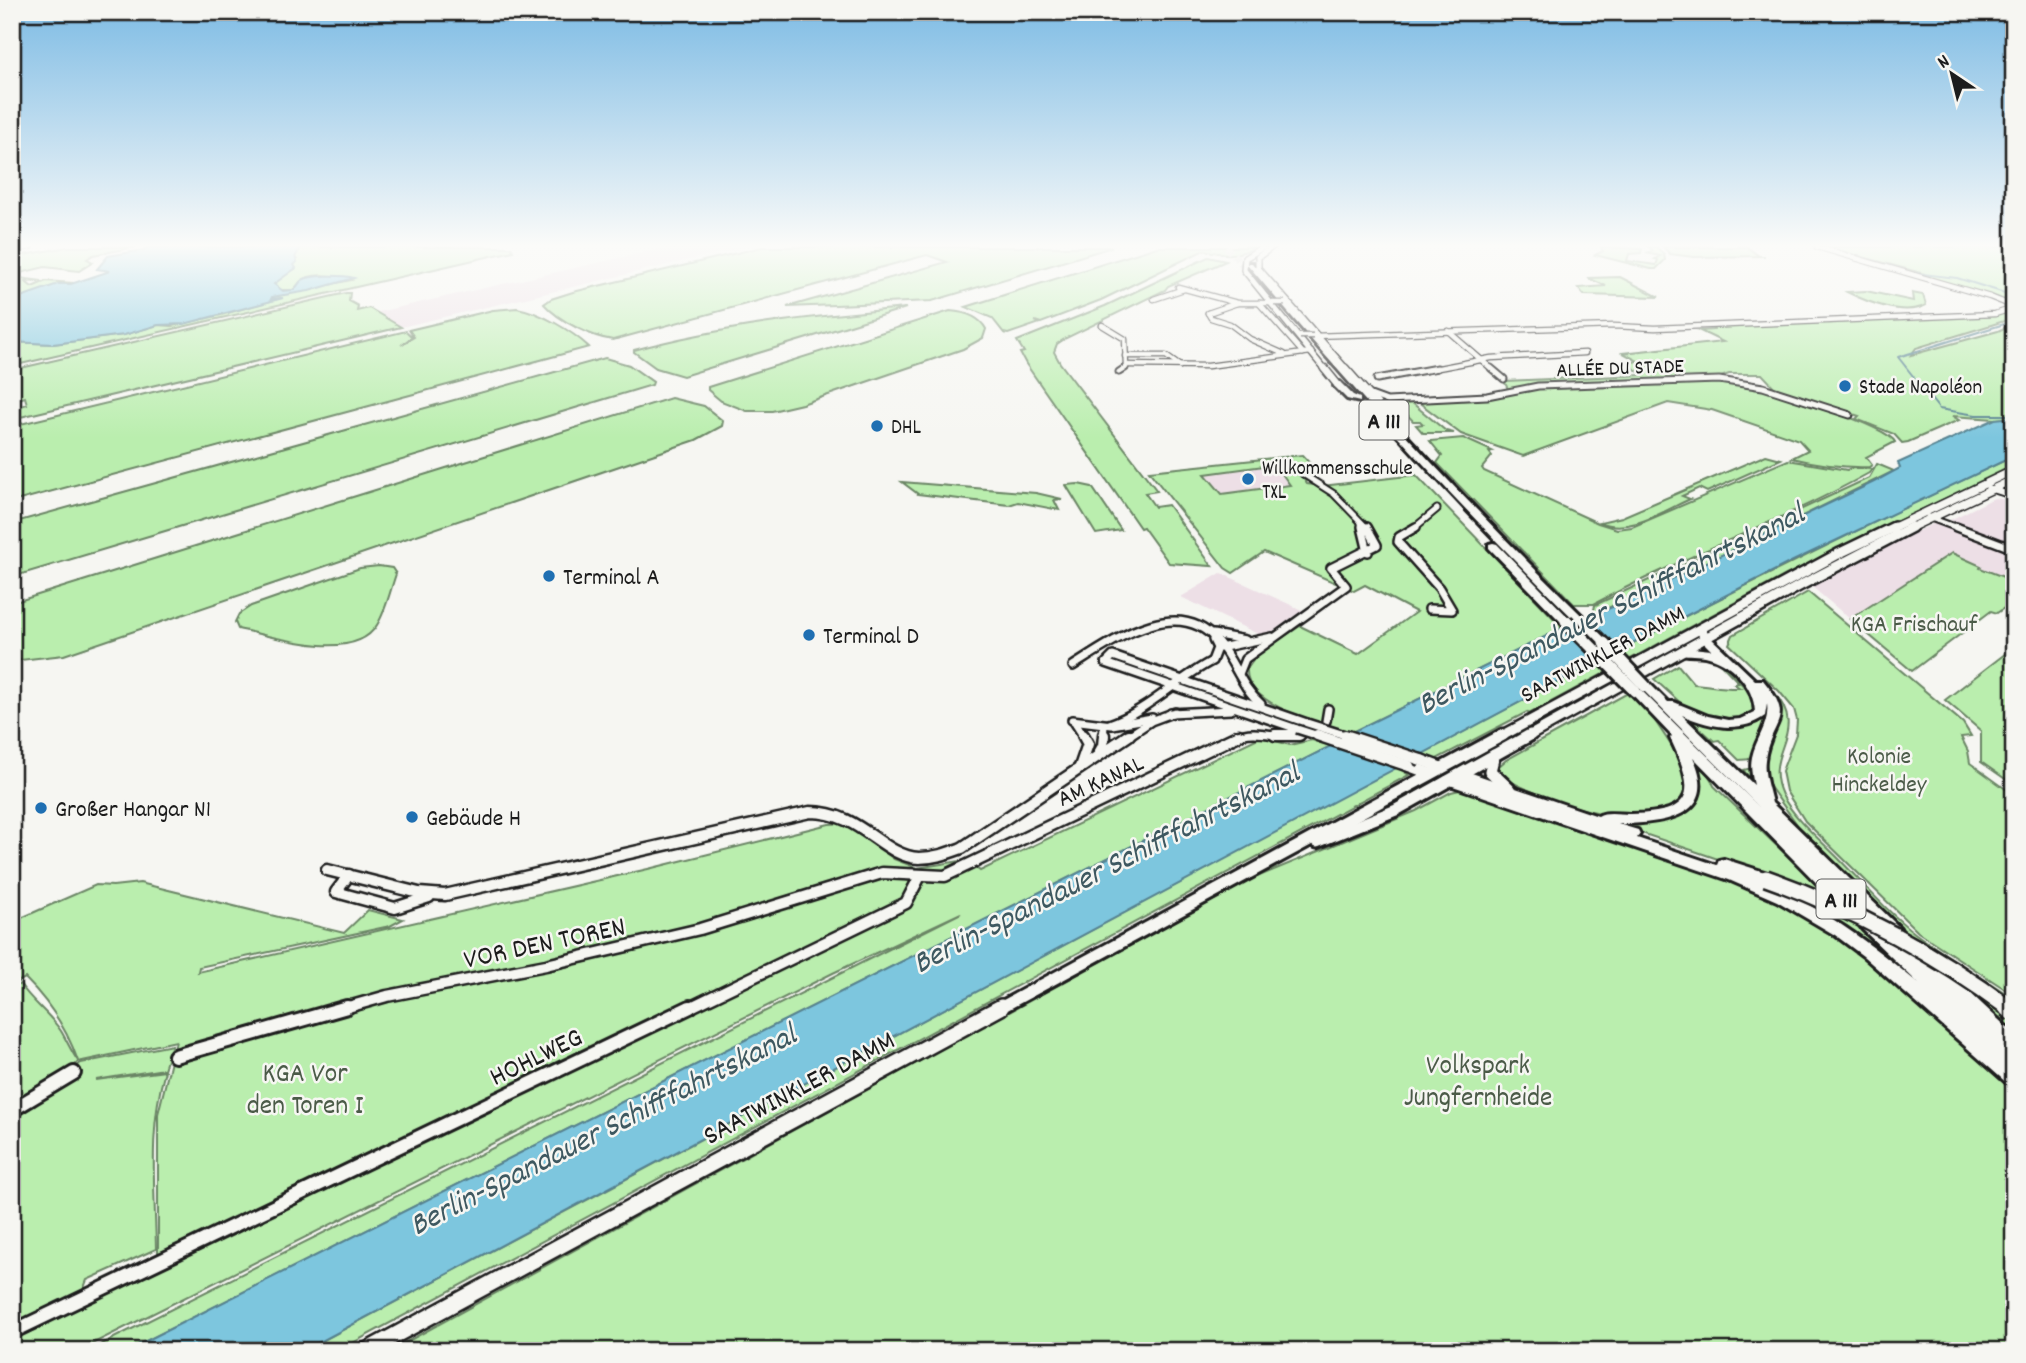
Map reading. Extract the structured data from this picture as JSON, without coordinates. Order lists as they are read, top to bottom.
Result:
{
  "streets": {
    "highway": ["A 111"],
    "main road": ["SAATWINKLER DAMM"],
    "street": [
      "ALLÉE DU STADE",
      "AM KANAL",
      "VOR DEN TOREN",
      "HOHLWEG"
    ]
  },
  "crossings": [
    ["AM KANAL", "VOR DEN TOREN"],
    ["AM KANAL", "HOHLWEG"],
    ["VOR DEN TOREN", "HOHLWEG"]
  ],
  "water": ["Berlin-Spandauer Schifffahrtskanal"],
  "parks": [
    "KGA Frischauf",
    "Kolonie Hinckeldey",
    "Volkspark Jungfernheide",
    "KGA Vor den Toren I"
  ],
  "places": [
    "Stade Napoléon",
    "DHL",
    "Willkommensschule TXL",
    "Terminal A",
    "Terminal D",
    "Großer Hangar N1",
    "Gebäude H"
  ],
  "north": "top left"
}
